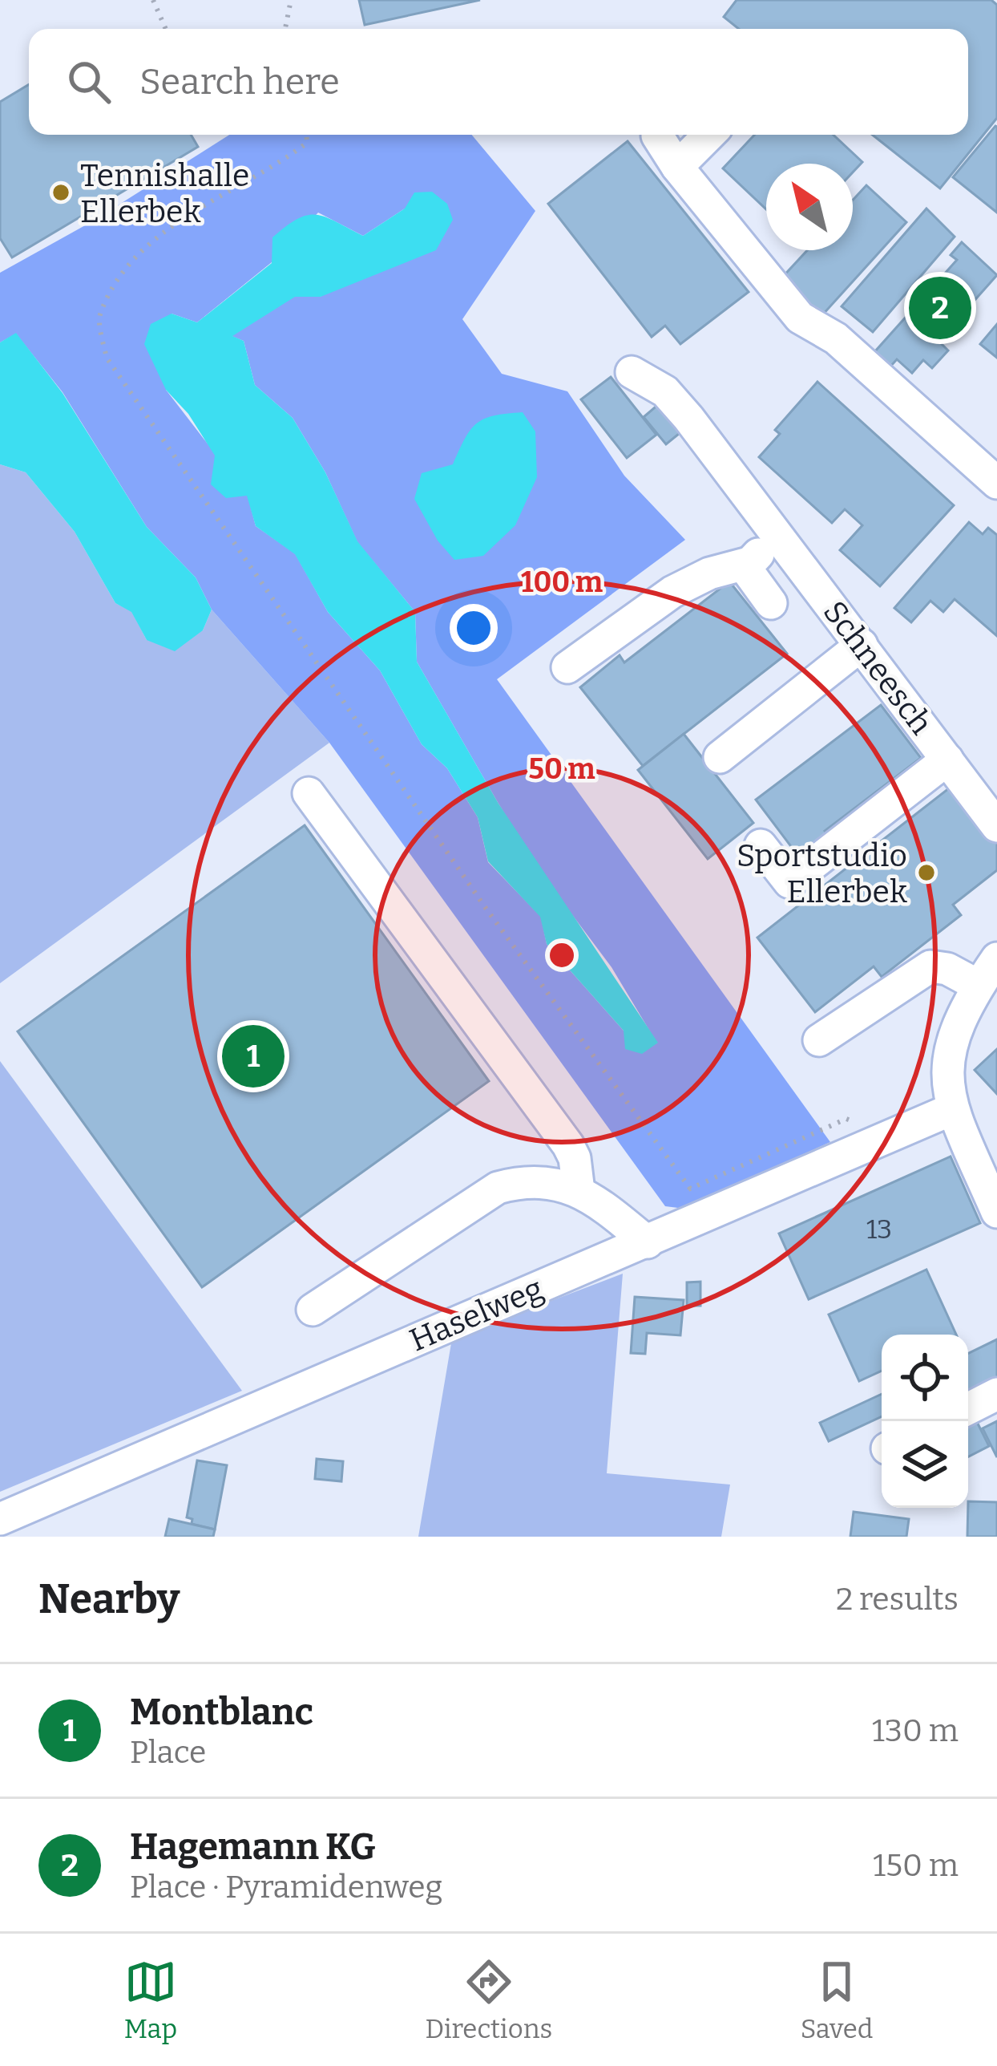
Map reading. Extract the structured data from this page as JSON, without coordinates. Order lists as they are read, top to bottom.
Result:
{
  "streets": {
    "street": ["Schneesch", "Haselweg"]
  },
  "places": ["Tennishalle Ellerbek", "Sportstudio Ellerbek"],
  "house_numbers": ["13"],
  "north": "top left",
  "page": {
    "search": "Search here",
    "pins": ["2", "1"],
    "heading": ["Nearby", "2 results"],
    "list": [
      {
        "mark": "1",
        "name": "Montblanc",
        "note": "Place",
        "value": "130 m"
      },
      {
        "mark": "2",
        "name": "Hagemann KG",
        "note": "Place · Pyramidenweg",
        "value": "150 m"
      }
    ],
    "nav": ["Map", "Directions", "Saved"]
  },
  "rings": ["100 m", "50 m"]
}
